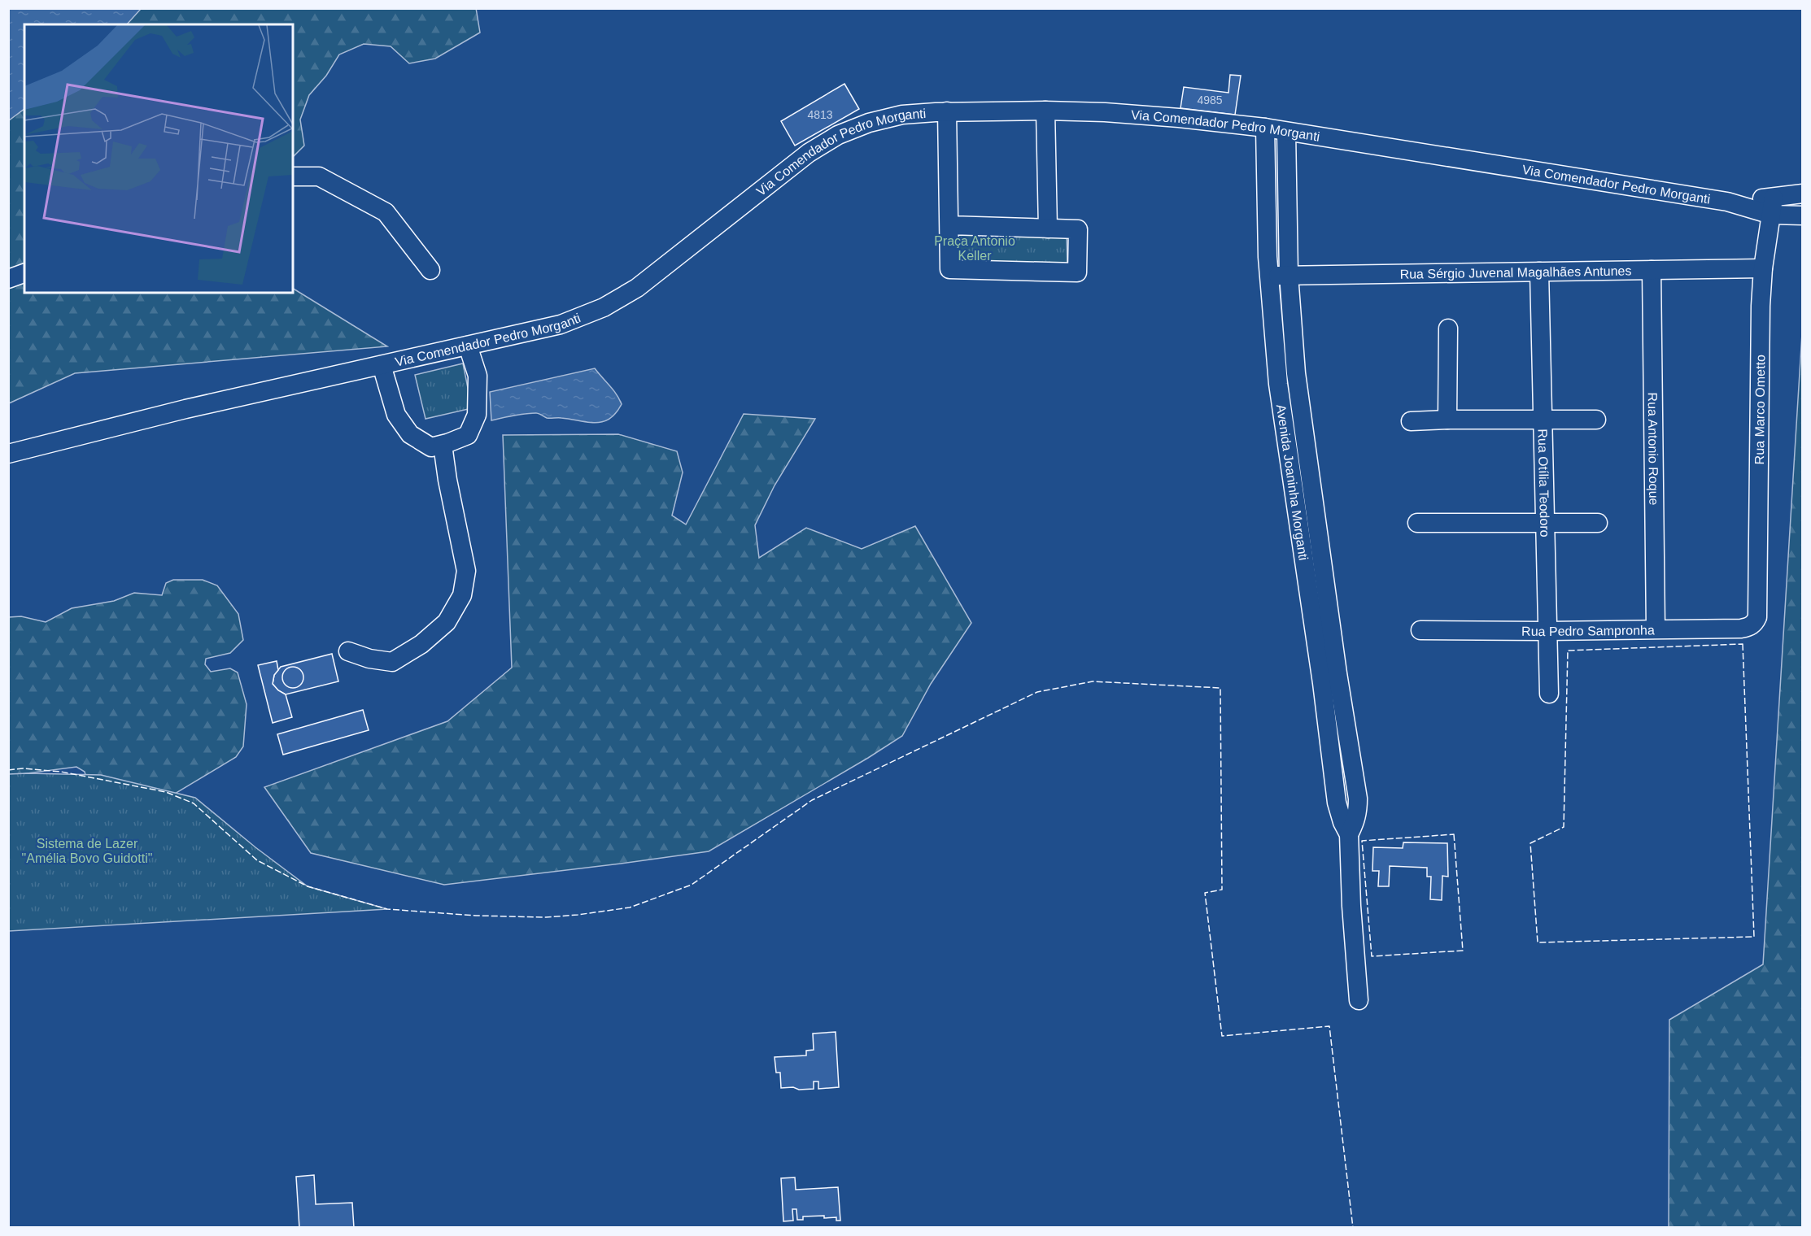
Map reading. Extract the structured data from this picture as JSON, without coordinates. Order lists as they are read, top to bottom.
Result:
{
  "streets": {
    "street": [
      "Via Comendador Pedro Morganti",
      "Rua Sérgio Juvenal Magalhães Antunes",
      "Rua Marco Ometto",
      "Rua Antonio Roque",
      "Rua Otília Teodoro",
      "Avenida Joaninha Morganti",
      "Rua Pedro Sampronha"
    ]
  },
  "crossings": [
    ["Via Comendador Pedro Morganti", "Rua Marco Ometto"],
    ["Via Comendador Pedro Morganti", "Avenida Joaninha Morganti"],
    ["Rua Sérgio Juvenal Magalhães Antunes", "Rua Marco Ometto"],
    ["Rua Sérgio Juvenal Magalhães Antunes", "Rua Antonio Roque"],
    ["Rua Sérgio Juvenal Magalhães Antunes", "Rua Otília Teodoro"],
    ["Rua Sérgio Juvenal Magalhães Antunes", "Avenida Joaninha Morganti"],
    ["Rua Marco Ometto", "Rua Pedro Sampronha"],
    ["Rua Antonio Roque", "Rua Pedro Sampronha"],
    ["Rua Otília Teodoro", "Rua Pedro Sampronha"]
  ],
  "parks": ["Praça Antonio Keller", "Sistema de Lazer \"Amélia Bovo Guidotti\""],
  "house_numbers": ["4985", "4813"]
}
